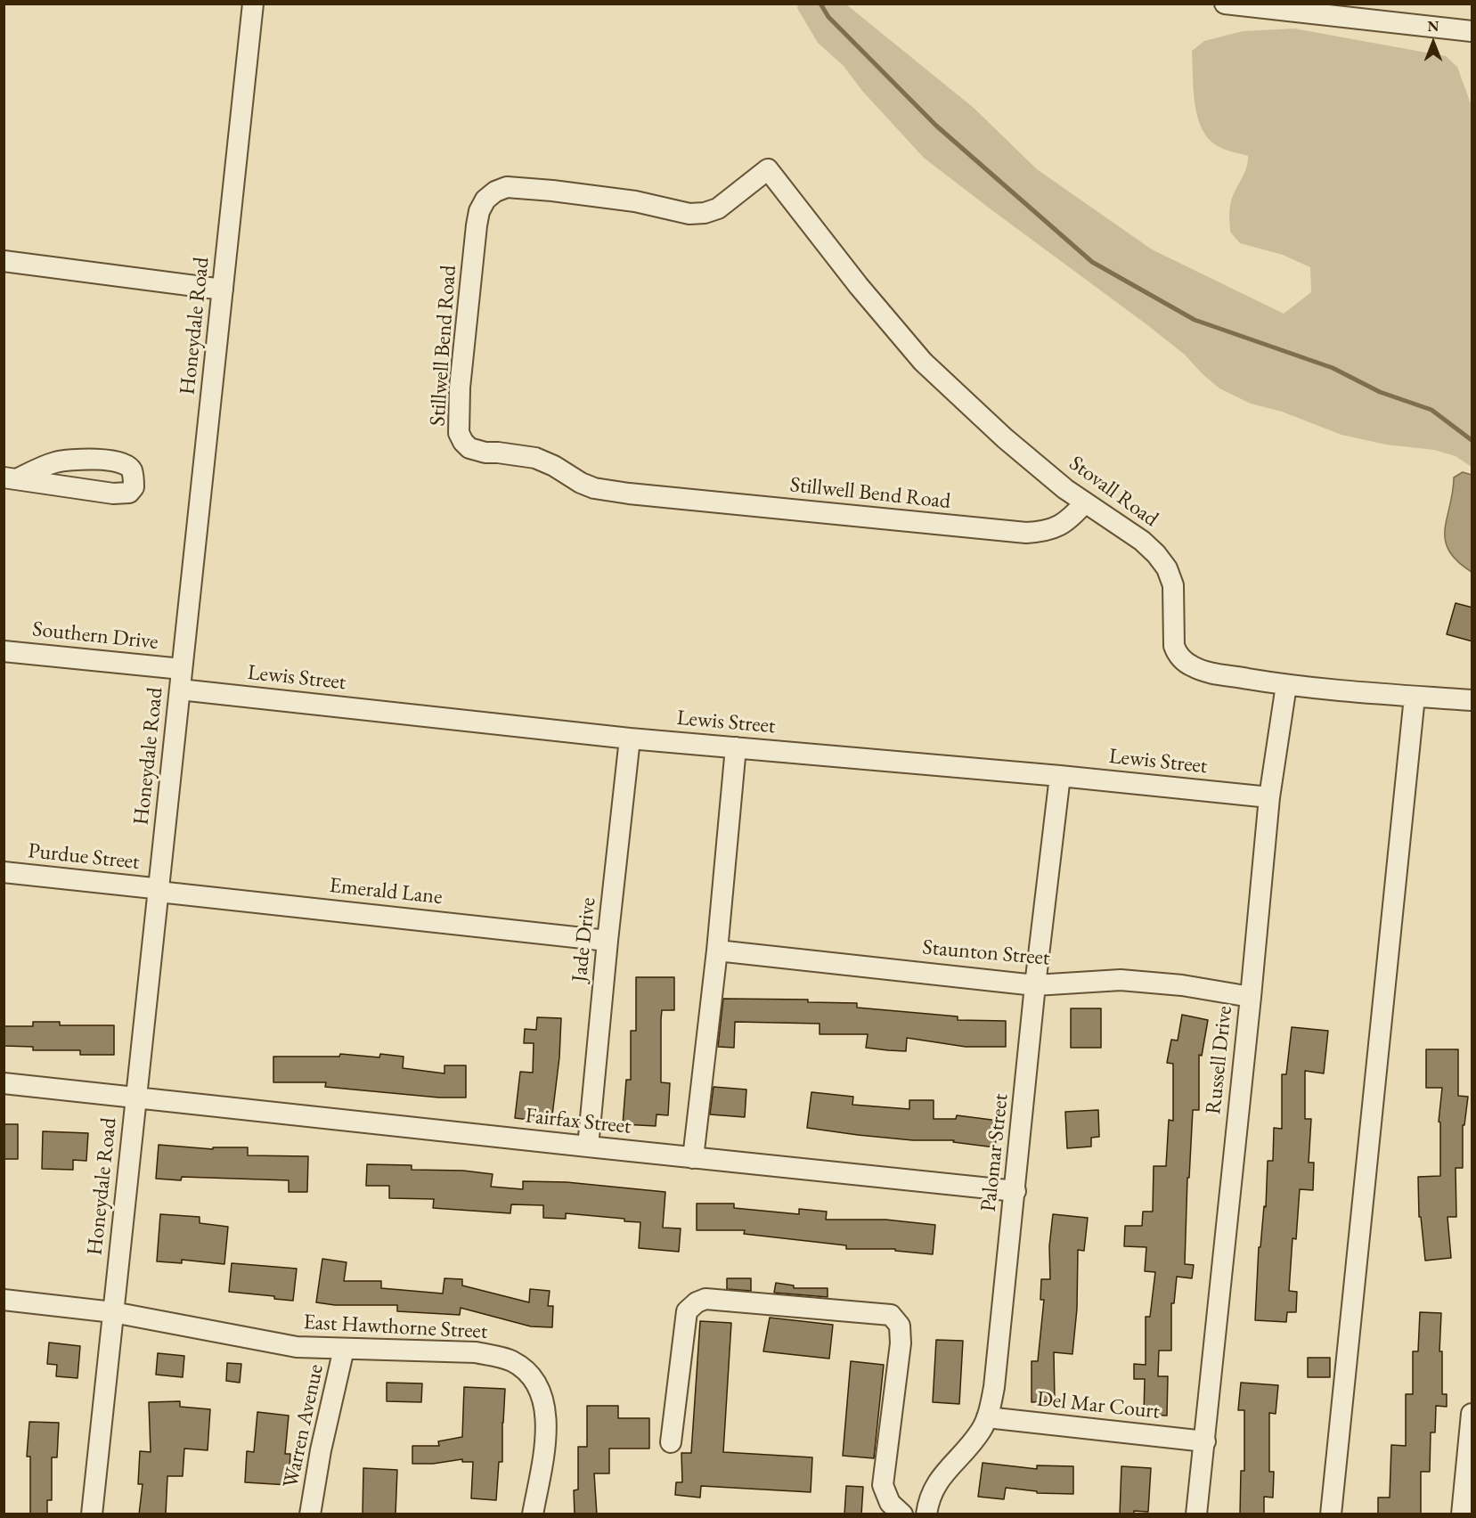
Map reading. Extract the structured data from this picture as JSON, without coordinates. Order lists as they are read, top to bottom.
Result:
{
  "streets": {
    "street": [
      "Honeydale Road",
      "Stillwell Bend Road",
      "Stovall Road",
      "Southern Drive",
      "Lewis Street",
      "Purdue Street",
      "Emerald Lane",
      "Jade Drive",
      "Staunton Street",
      "Russell Drive",
      "Fairfax Street",
      "Palomar Street",
      "East Hawthorne Street",
      "Del Mar Court",
      "Warren Avenue"
    ]
  },
  "crossings": [
    ["Honeydale Road", "Southern Drive"],
    ["Honeydale Road", "Lewis Street"],
    ["Honeydale Road", "Purdue Street"],
    ["Honeydale Road", "Emerald Lane"],
    ["Honeydale Road", "Fairfax Street"],
    ["Honeydale Road", "East Hawthorne Street"],
    ["Stillwell Bend Road", "Stovall Road"],
    ["Stovall Road", "Russell Drive"],
    ["Lewis Street", "Jade Drive"],
    ["Lewis Street", "Russell Drive"],
    ["Lewis Street", "Palomar Street"],
    ["Purdue Street", "Emerald Lane"],
    ["Emerald Lane", "Jade Drive"],
    ["Jade Drive", "Fairfax Street"],
    ["Staunton Street", "Russell Drive"],
    ["Staunton Street", "Palomar Street"],
    ["Russell Drive", "Del Mar Court"],
    ["Fairfax Street", "Palomar Street"],
    ["Palomar Street", "Del Mar Court"],
    ["East Hawthorne Street", "Warren Avenue"]
  ],
  "north": "top"
}
